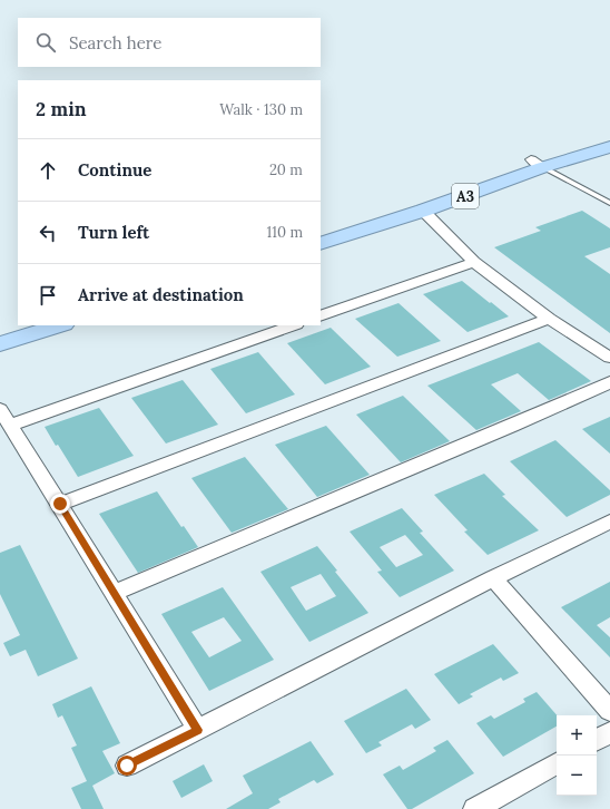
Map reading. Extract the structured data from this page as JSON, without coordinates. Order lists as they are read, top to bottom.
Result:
{
  "streets": {
    "highway": ["A3"]
  },
  "page": {
    "search": "Search here",
    "heading": ["2 min", "Walk · 130 m"],
    "list": [
      ["Continue", "20 m"],
      ["Turn left", "110 m"],
      "Arrive at destination"
    ],
    "map_buttons": ["+", "−"]
  }
}
